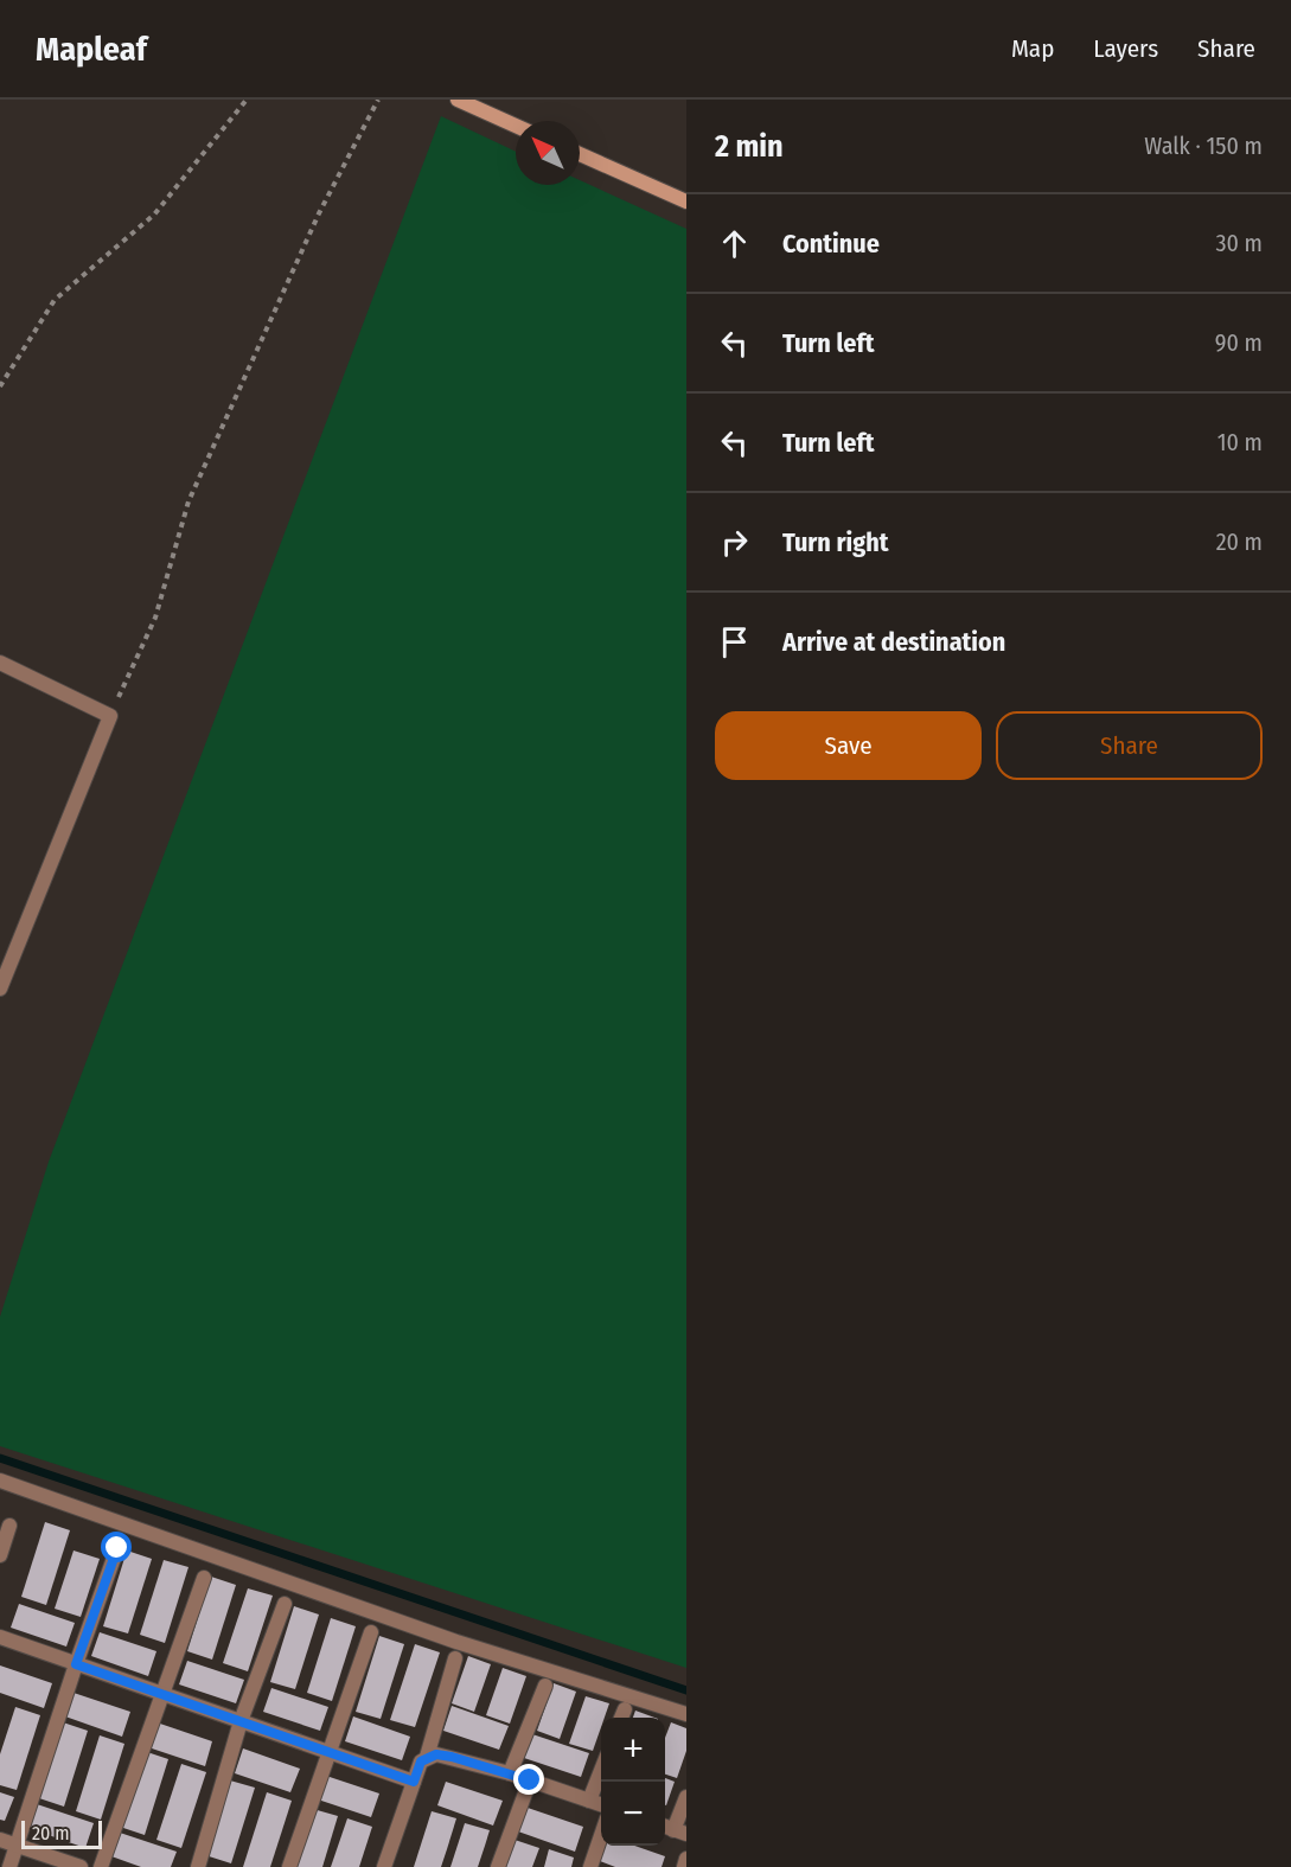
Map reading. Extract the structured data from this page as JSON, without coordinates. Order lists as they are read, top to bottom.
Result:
{
  "scale_bar": "20 m",
  "north": "top left",
  "page": {
    "header": "Mapleaf",
    "nav": ["Map", "Layers", "Share"],
    "heading": ["2 min", "Walk · 150 m"],
    "list": [
      ["Continue", "30 m"],
      ["Turn left", "90 m"],
      ["Turn left", "10 m"],
      ["Turn right", "20 m"],
      "Arrive at destination"
    ],
    "buttons": ["Save", "Share"],
    "map_buttons": ["+", "−"],
    "scale": "20 m"
  }
}
